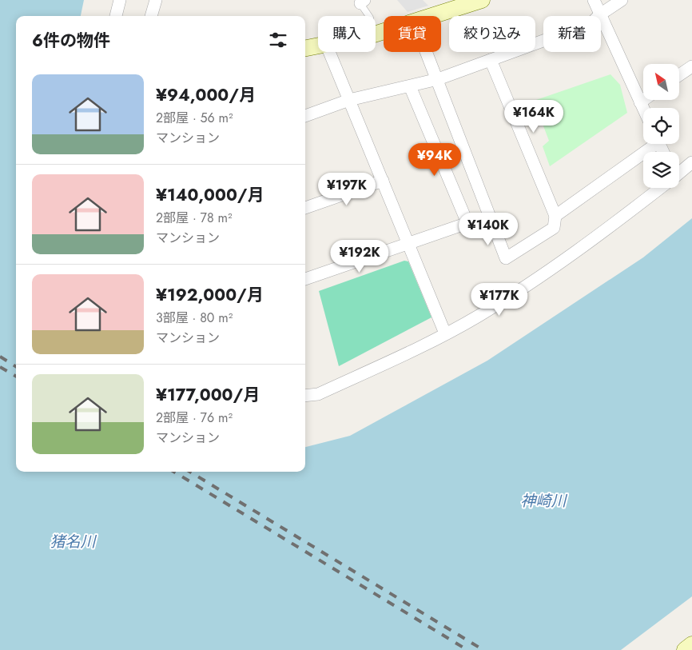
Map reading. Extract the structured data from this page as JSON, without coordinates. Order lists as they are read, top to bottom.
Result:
{
  "water": ["神崎川", "猪名川"],
  "north": "top left",
  "page": {
    "chip": [
      "購入",
      "賃貸",
      "絞り込み",
      "新着"
    ],
    "heading": "6件の物件",
    "list": [
      {
        "name": "¥94,000/月",
        "note": "2部屋 · 56 m² · マンション"
      },
      {
        "name": "¥140,000/月",
        "note": "2部屋 · 78 m² · マンション"
      },
      {
        "name": "¥192,000/月",
        "note": "3部屋 · 80 m² · マンション"
      },
      {
        "name": "¥177,000/月",
        "note": "2部屋 · 76 m² · マンション"
      }
    ],
    "price": [
      "¥164K",
      "¥94K",
      "¥197K",
      "¥140K",
      "¥192K",
      "¥177K"
    ]
  }
}
